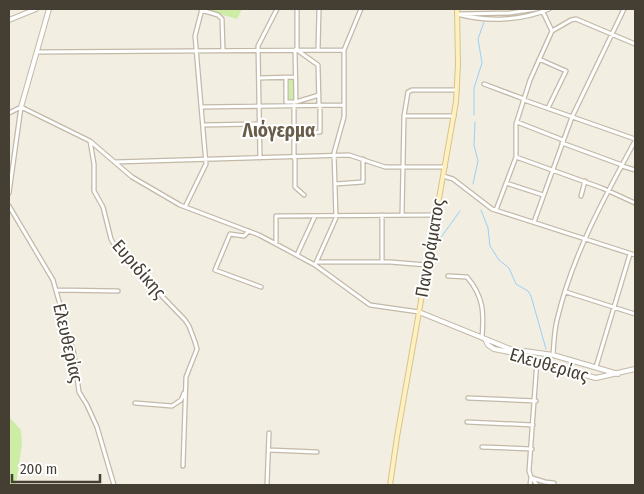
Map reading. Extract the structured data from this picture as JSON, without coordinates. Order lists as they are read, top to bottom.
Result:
{
  "streets": {
    "main road": ["Πανοράματος"],
    "street": ["Ευριδίκης", "Ελευθερίας"]
  },
  "crossings": [
    ["Πανοράματος", "Ελευθερίας"]
  ],
  "districts": ["Λιόγερμα"],
  "scale_bar": "200 m"
}
